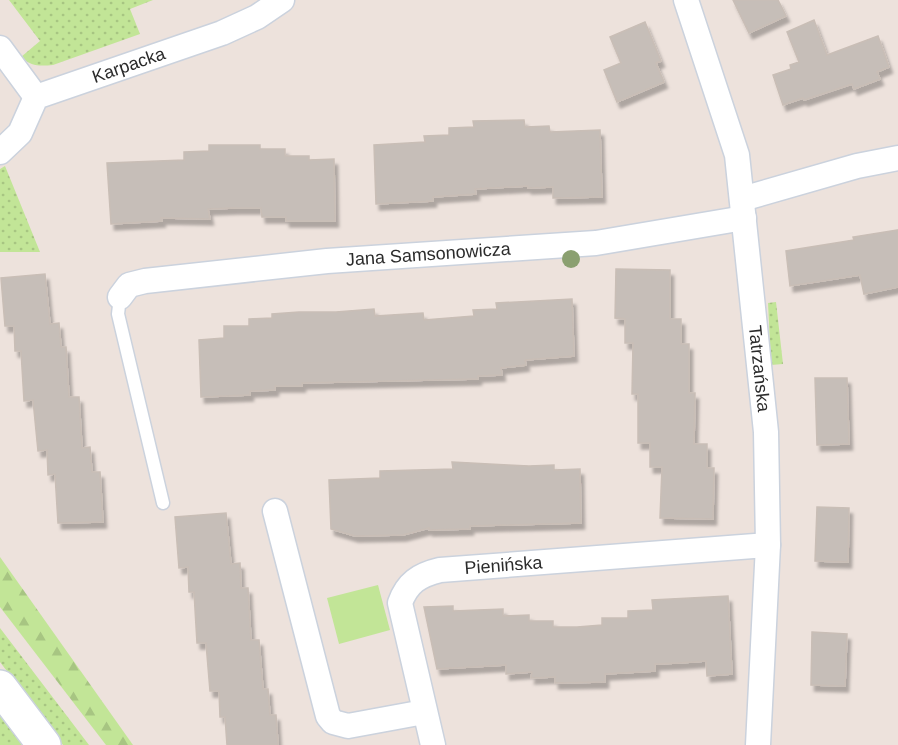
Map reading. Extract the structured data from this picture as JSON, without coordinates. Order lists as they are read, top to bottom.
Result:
{
  "streets": {
    "street": [
      "Karpacka",
      "Jana Samsonowicza",
      "Tatrzańska",
      "Pienińska"
    ]
  },
  "crossings": [
    ["Jana Samsonowicza", "Tatrzańska"],
    ["Tatrzańska", "Pienińska"]
  ]
}
